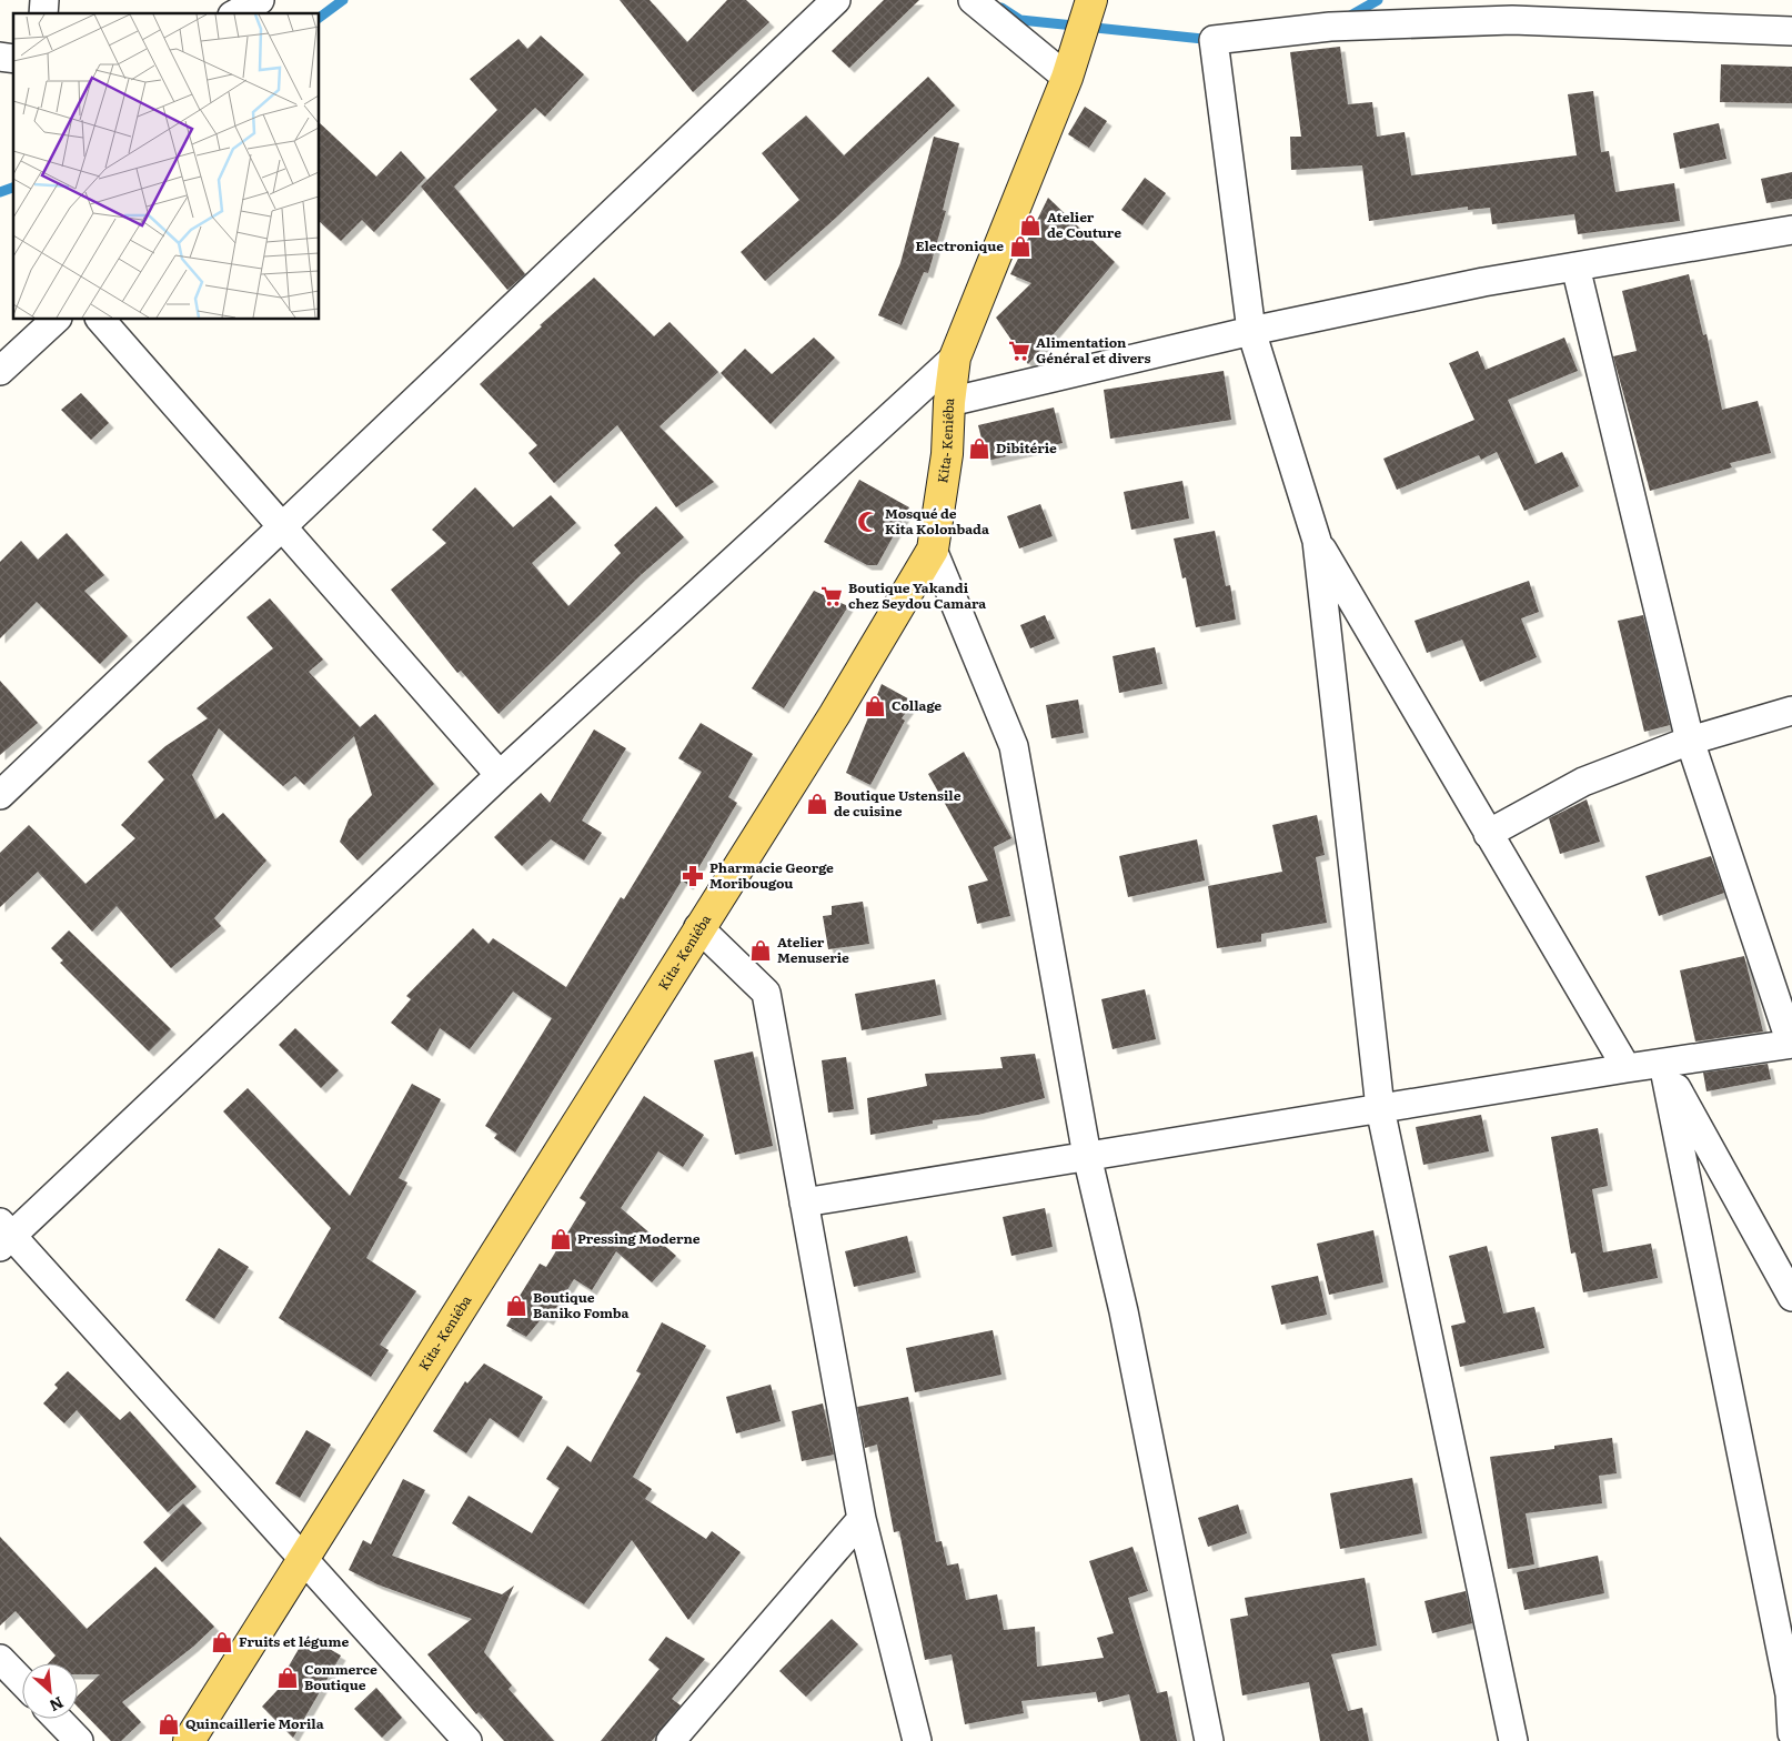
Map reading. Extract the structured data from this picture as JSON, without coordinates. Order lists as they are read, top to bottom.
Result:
{
  "streets": {
    "main road": ["Kita- Keniéba"]
  },
  "places": {
    "shop": [
      "Atelier de Couture",
      "Electronique",
      "Dibitérie",
      "Collage",
      "Boutique Ustensile de cuisine",
      "Atelier Menuserie",
      "Pressing Moderne",
      "Boutique Baniko Fomba",
      "Fruits et légume",
      "Commerce Boutique",
      "Quincaillerie Morila"
    ],
    "supermarket": ["Alimentation Général et divers", "Boutique Yakandi chez Seydou Camara"],
    "mosque": ["Mosqué de Kita Kolonbada"],
    "pharmacy": ["Pharmacie George Moribougou"]
  },
  "north": "bottom right"
}
